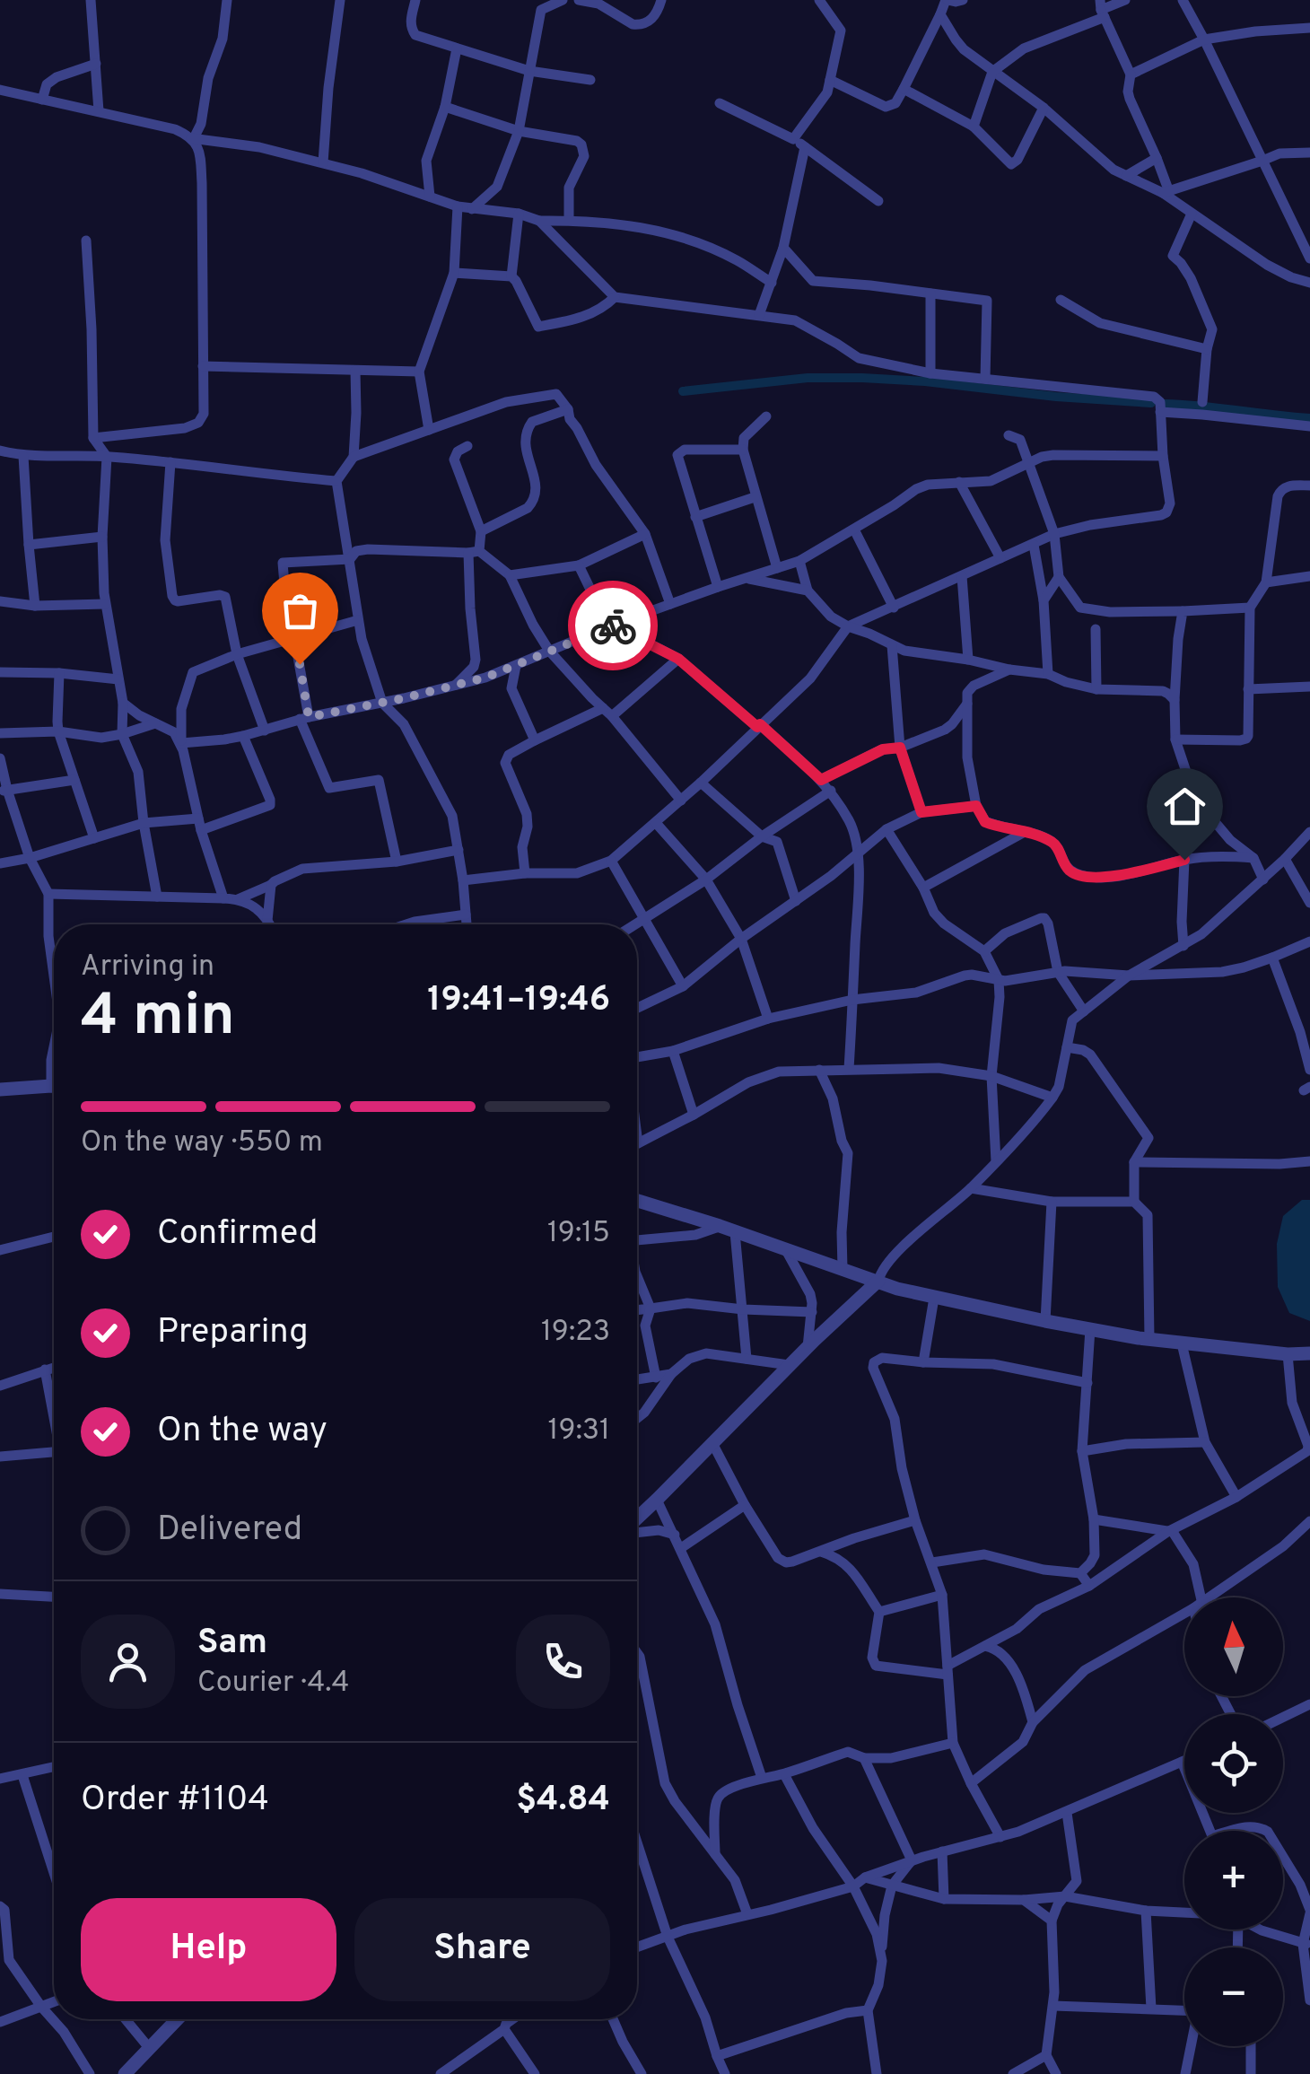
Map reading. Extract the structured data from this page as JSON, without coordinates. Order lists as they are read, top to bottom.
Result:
{
  "north": "top",
  "page": {
    "heading": ["4 min", "Arriving in", "19:41–19:46"],
    "panel": [
      "Sam",
      "Courier · 4.4",
      "Order #1104",
      "$4.84"
    ],
    "bar": "On the way · 550 m",
    "list": [
      ["Confirmed", "19:15"],
      ["Preparing", "19:23"],
      ["On the way", "19:31"],
      "Delivered"
    ],
    "map_buttons": ["+", "−"],
    "buttons": ["Help", "Share"]
  }
}
